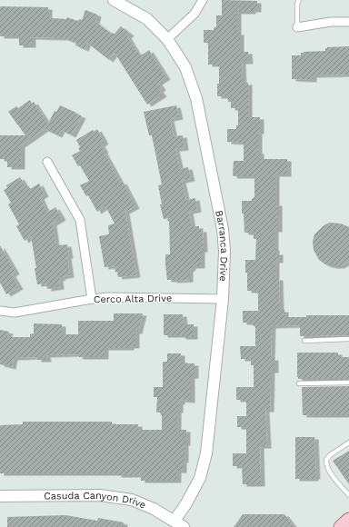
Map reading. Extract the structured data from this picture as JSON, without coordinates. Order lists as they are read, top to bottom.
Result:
{
  "streets": {
    "street": ["Barranca Drive", "Cerco Alta Drive", "Casuda Canyon Drive"]
  },
  "crossings": [
    ["Barranca Drive", "Cerco Alta Drive"],
    ["Barranca Drive", "Casuda Canyon Drive"]
  ]
}
